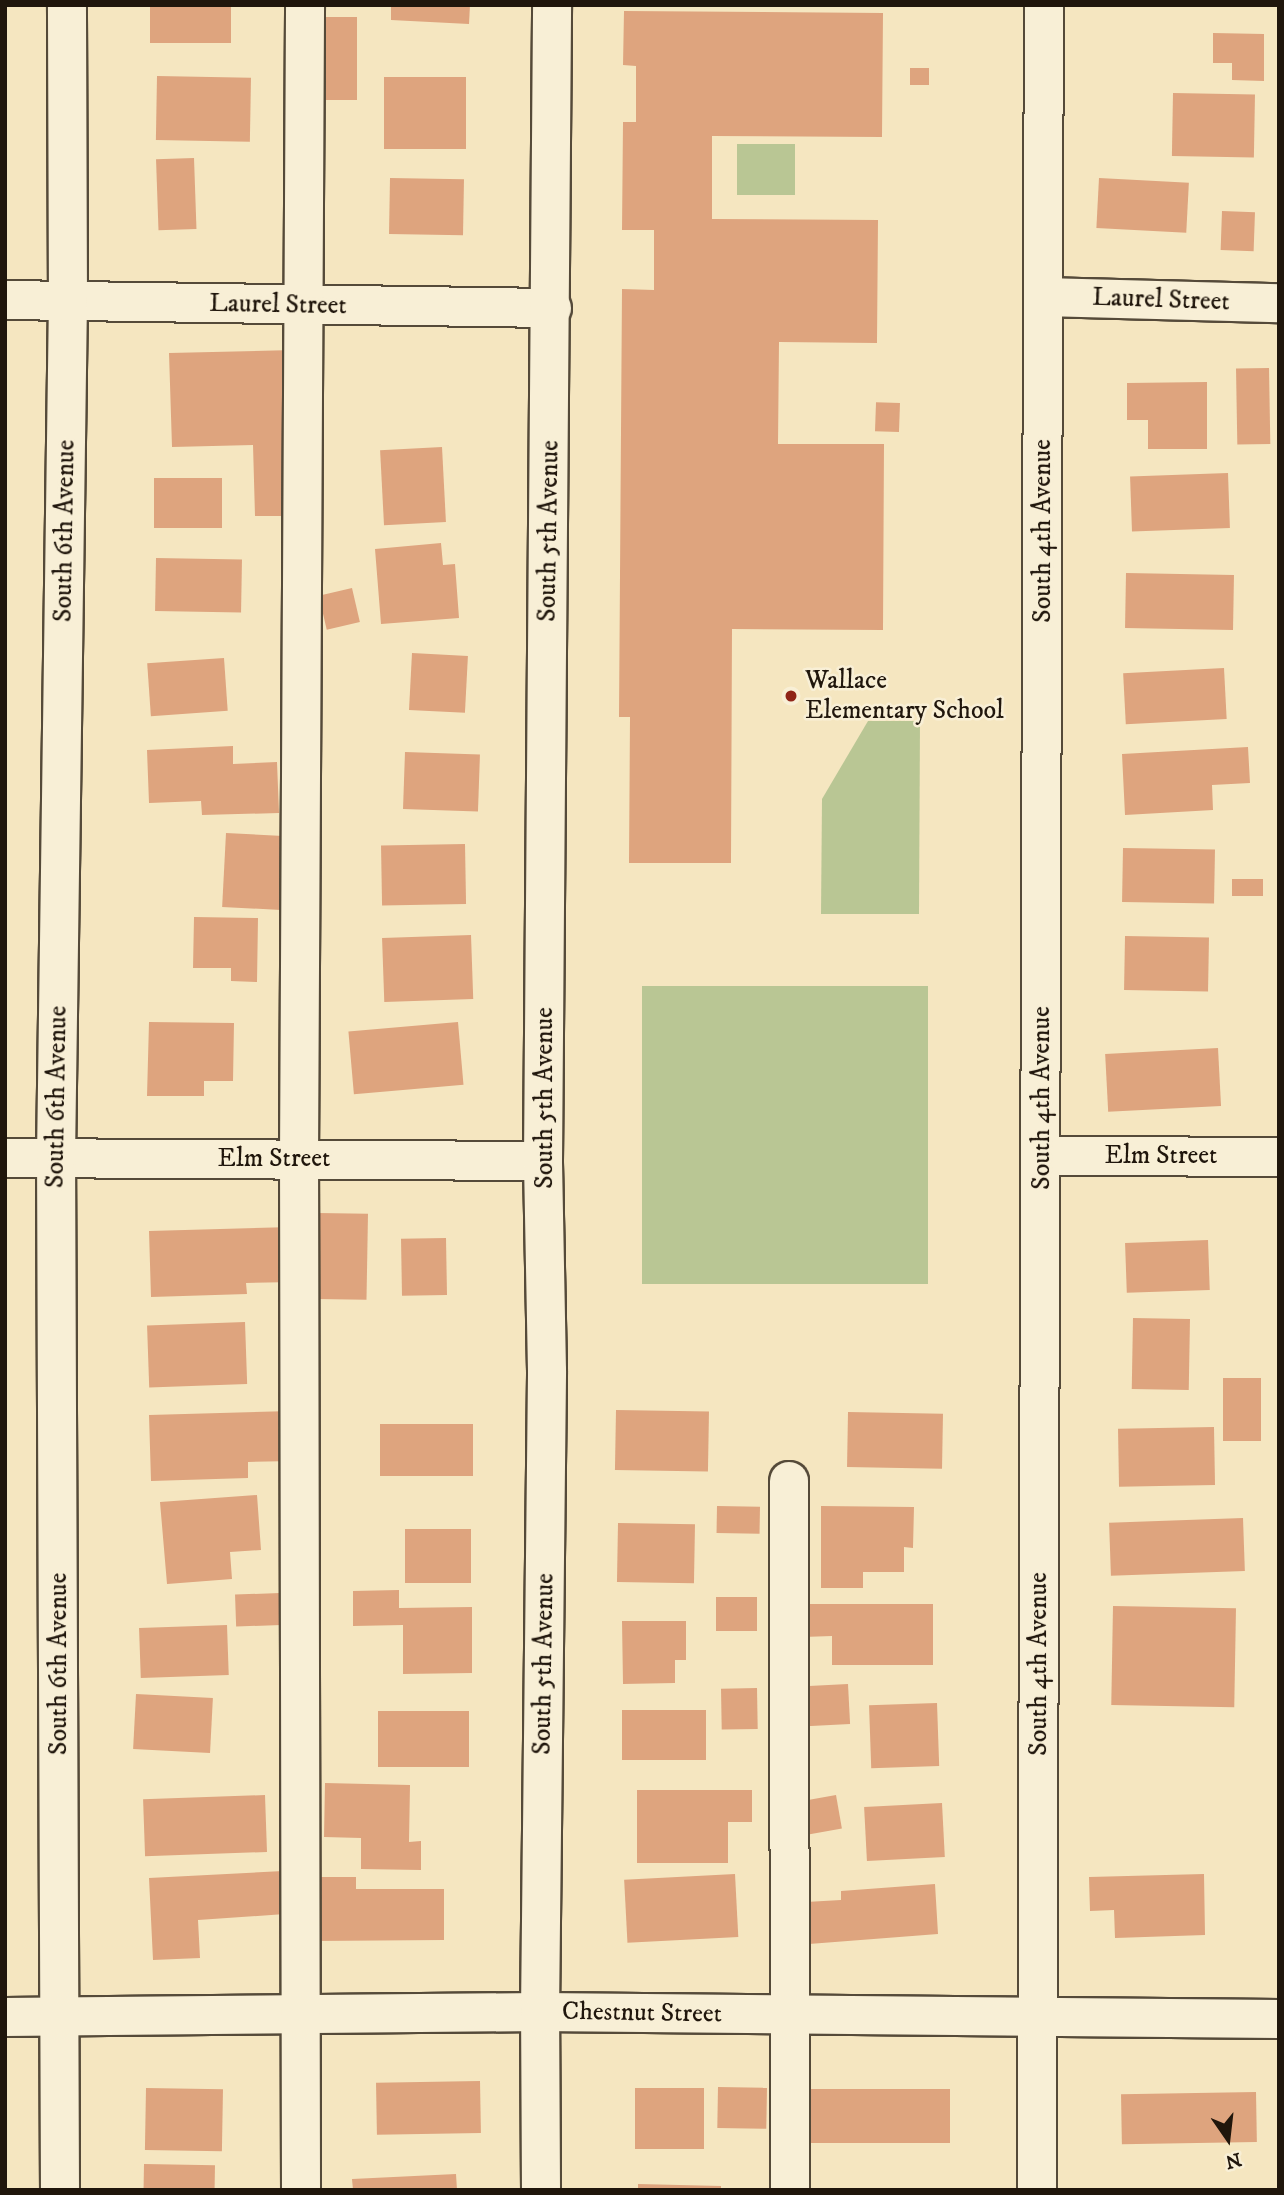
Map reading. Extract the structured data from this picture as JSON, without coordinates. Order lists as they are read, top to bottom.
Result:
{
  "streets": {
    "street": [
      "Laurel Street",
      "South 6th Avenue",
      "South 5th Avenue",
      "South 4th Avenue",
      "Elm Street",
      "Chestnut Street"
    ]
  },
  "crossings": [
    ["Laurel Street", "South 6th Avenue"],
    ["Laurel Street", "South 5th Avenue"],
    ["Laurel Street", "South 4th Avenue"],
    ["South 6th Avenue", "Elm Street"],
    ["South 6th Avenue", "Chestnut Street"],
    ["South 5th Avenue", "Elm Street"],
    ["South 5th Avenue", "Chestnut Street"],
    ["South 4th Avenue", "Elm Street"],
    ["South 4th Avenue", "Chestnut Street"]
  ],
  "places": ["Wallace Elementary School"],
  "north": "bottom"
}
